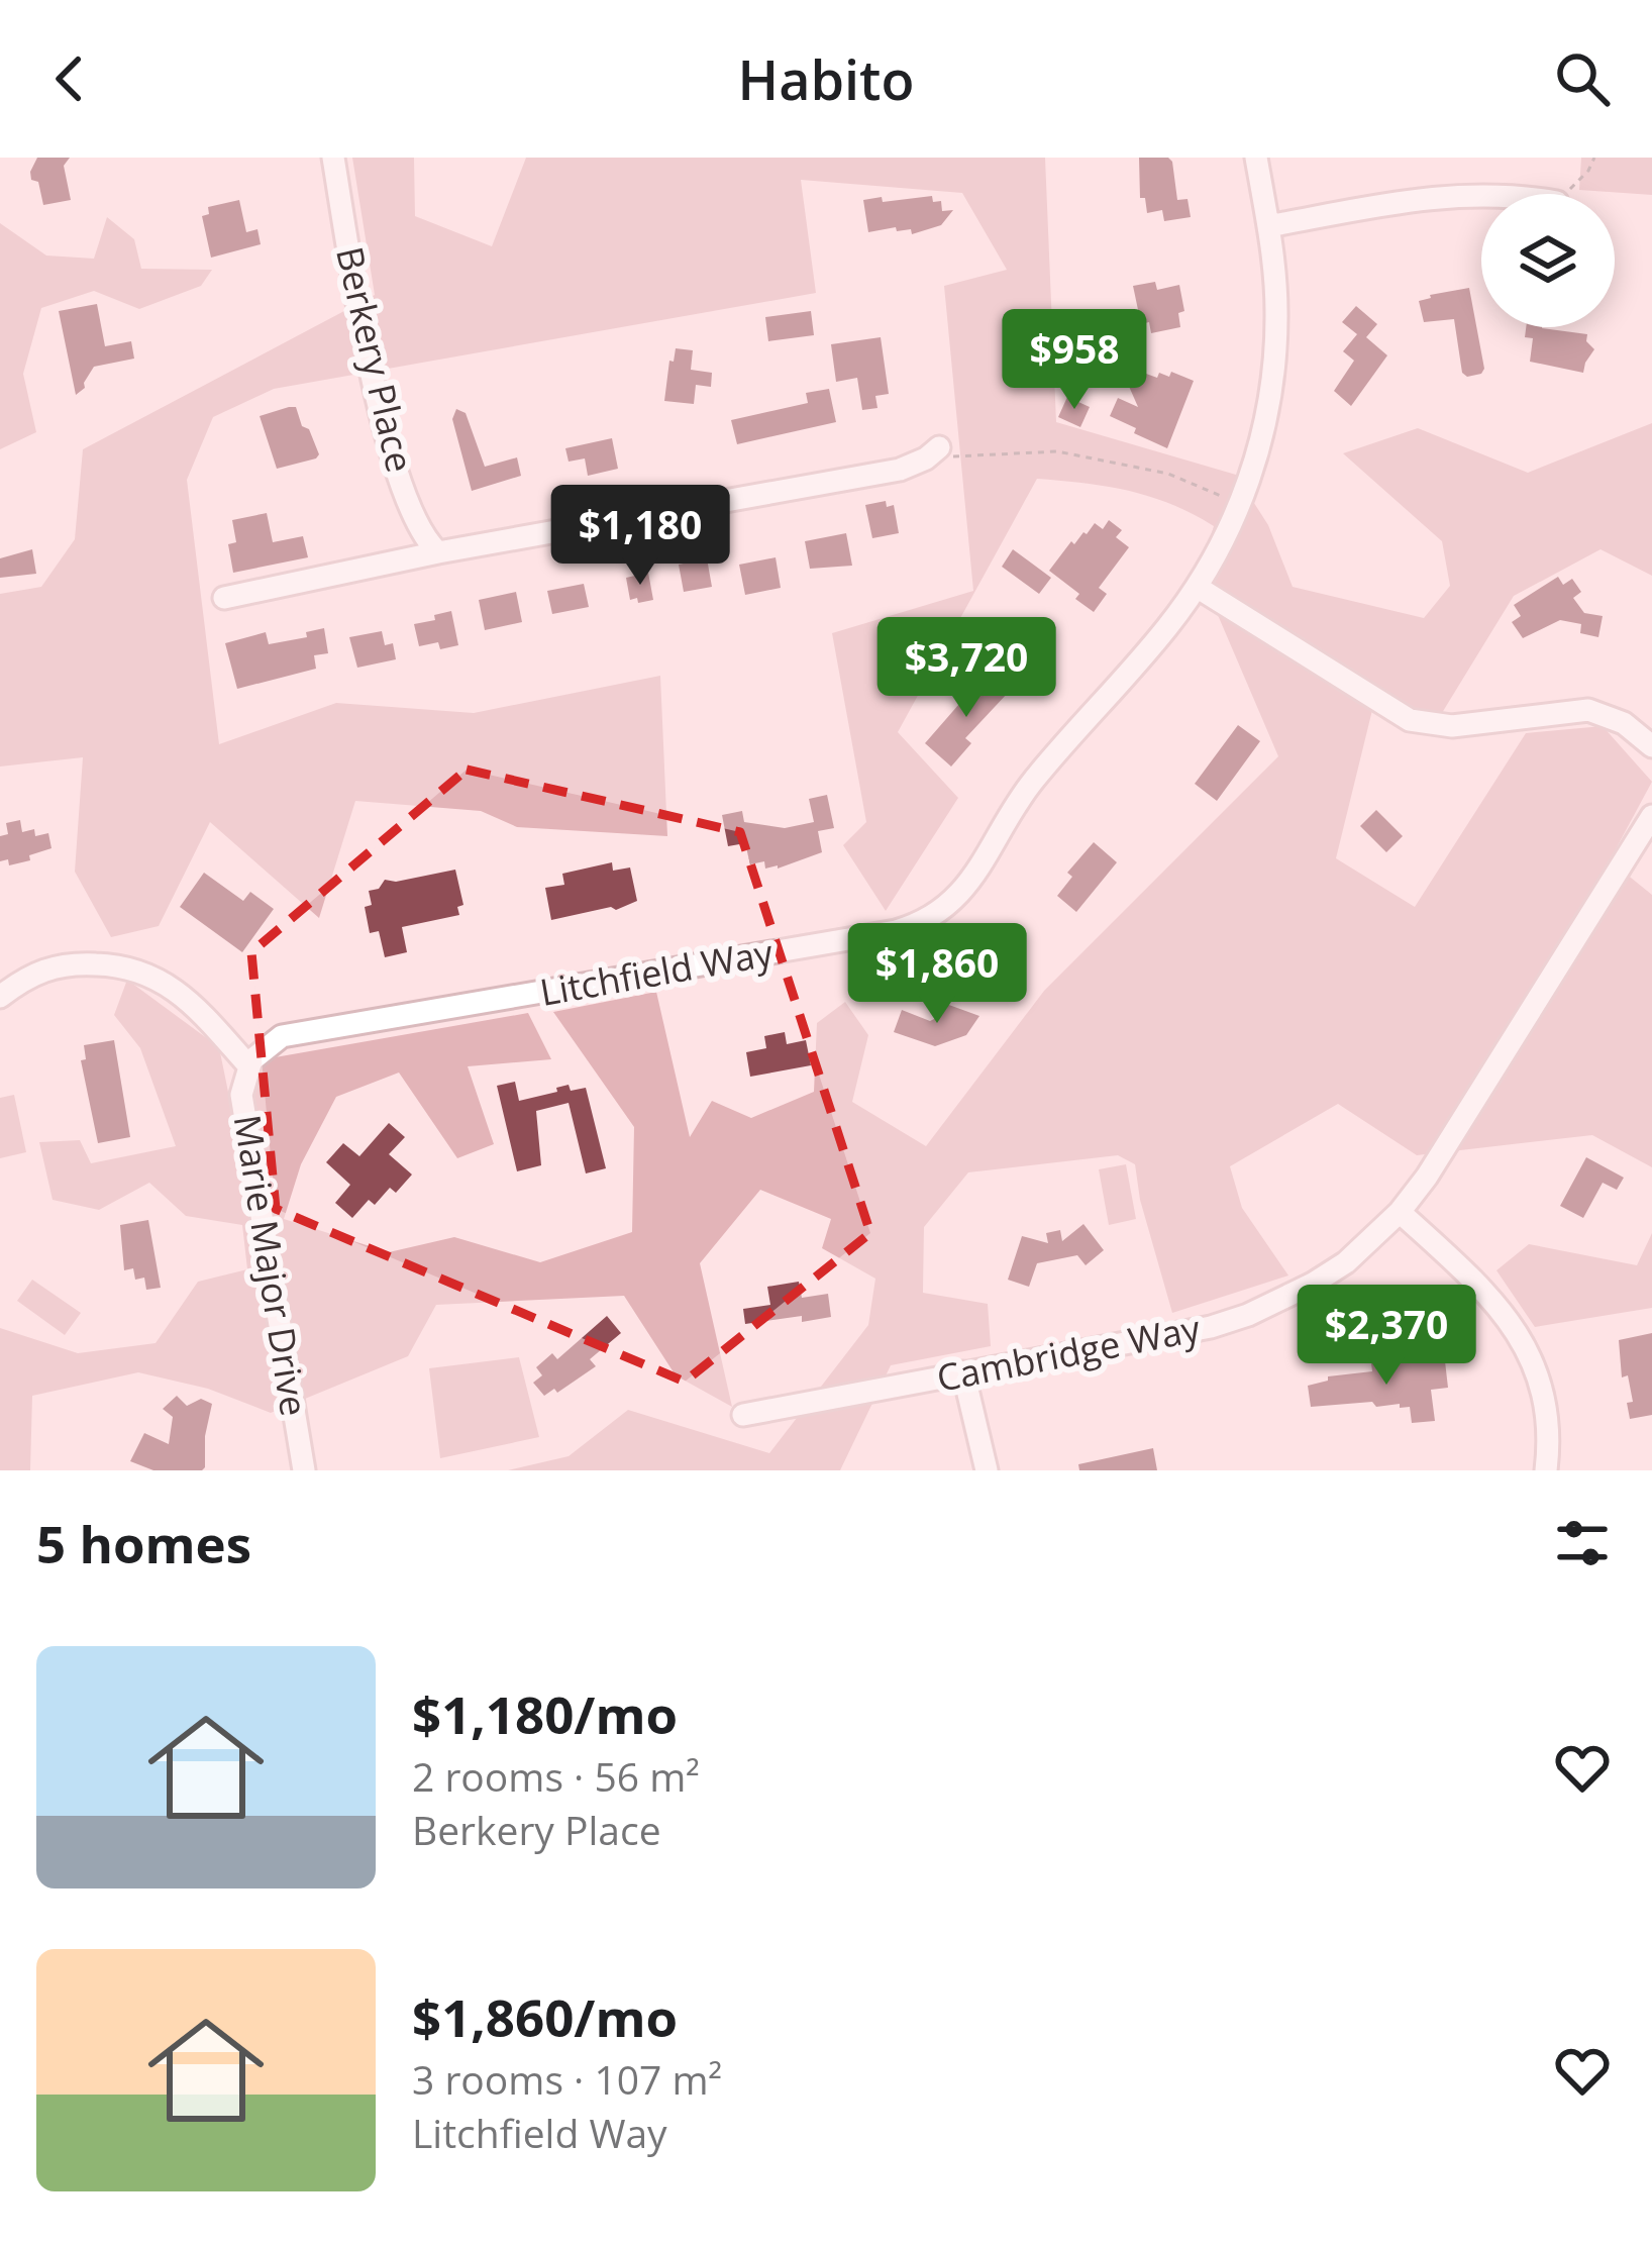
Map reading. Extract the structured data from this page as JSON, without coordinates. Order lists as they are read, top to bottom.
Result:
{
  "streets": {
    "street": [
      "Berkery Place",
      "Litchfield Way",
      "Marie Major Drive",
      "Cambridge Way"
    ]
  },
  "crossings": [
    ["Litchfield Way", "Marie Major Drive"]
  ],
  "page": {
    "header": "Habito",
    "price": [
      "$958",
      "$1,180",
      "$3,720",
      "$1,860",
      "$2,370"
    ],
    "heading": "5 homes",
    "list": [
      {
        "name": "$1,180/mo",
        "note": "2 rooms · 56 m² · Berkery Place"
      },
      {
        "name": "$1,860/mo",
        "note": "3 rooms · 107 m² · Litchfield Way"
      }
    ]
  }
}
